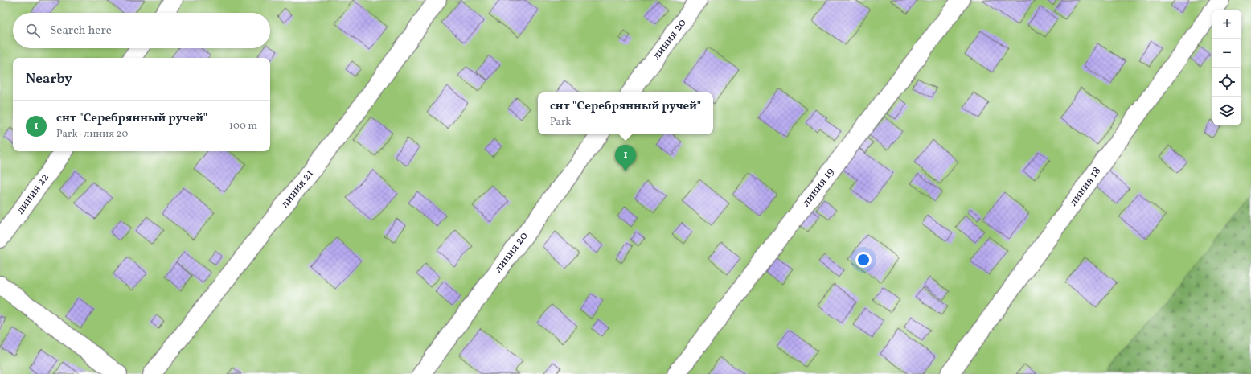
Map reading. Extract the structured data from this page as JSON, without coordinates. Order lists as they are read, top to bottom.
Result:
{
  "streets": {
    "street": [
      "линия 20",
      "линия 18",
      "линия 19",
      "линия 21",
      "линия 22"
    ]
  },
  "page": {
    "map_buttons": ["+", "−"],
    "search": "Search here",
    "heading": "Nearby",
    "popup": ["снт \"Серебрянный ручей\"", "Park"],
    "list": [
      {
        "mark": "1",
        "name": "снт \"Серебрянный ручей\"",
        "note": "Park · линия 20",
        "value": "100 m"
      }
    ],
    "pins": "1"
  }
}
